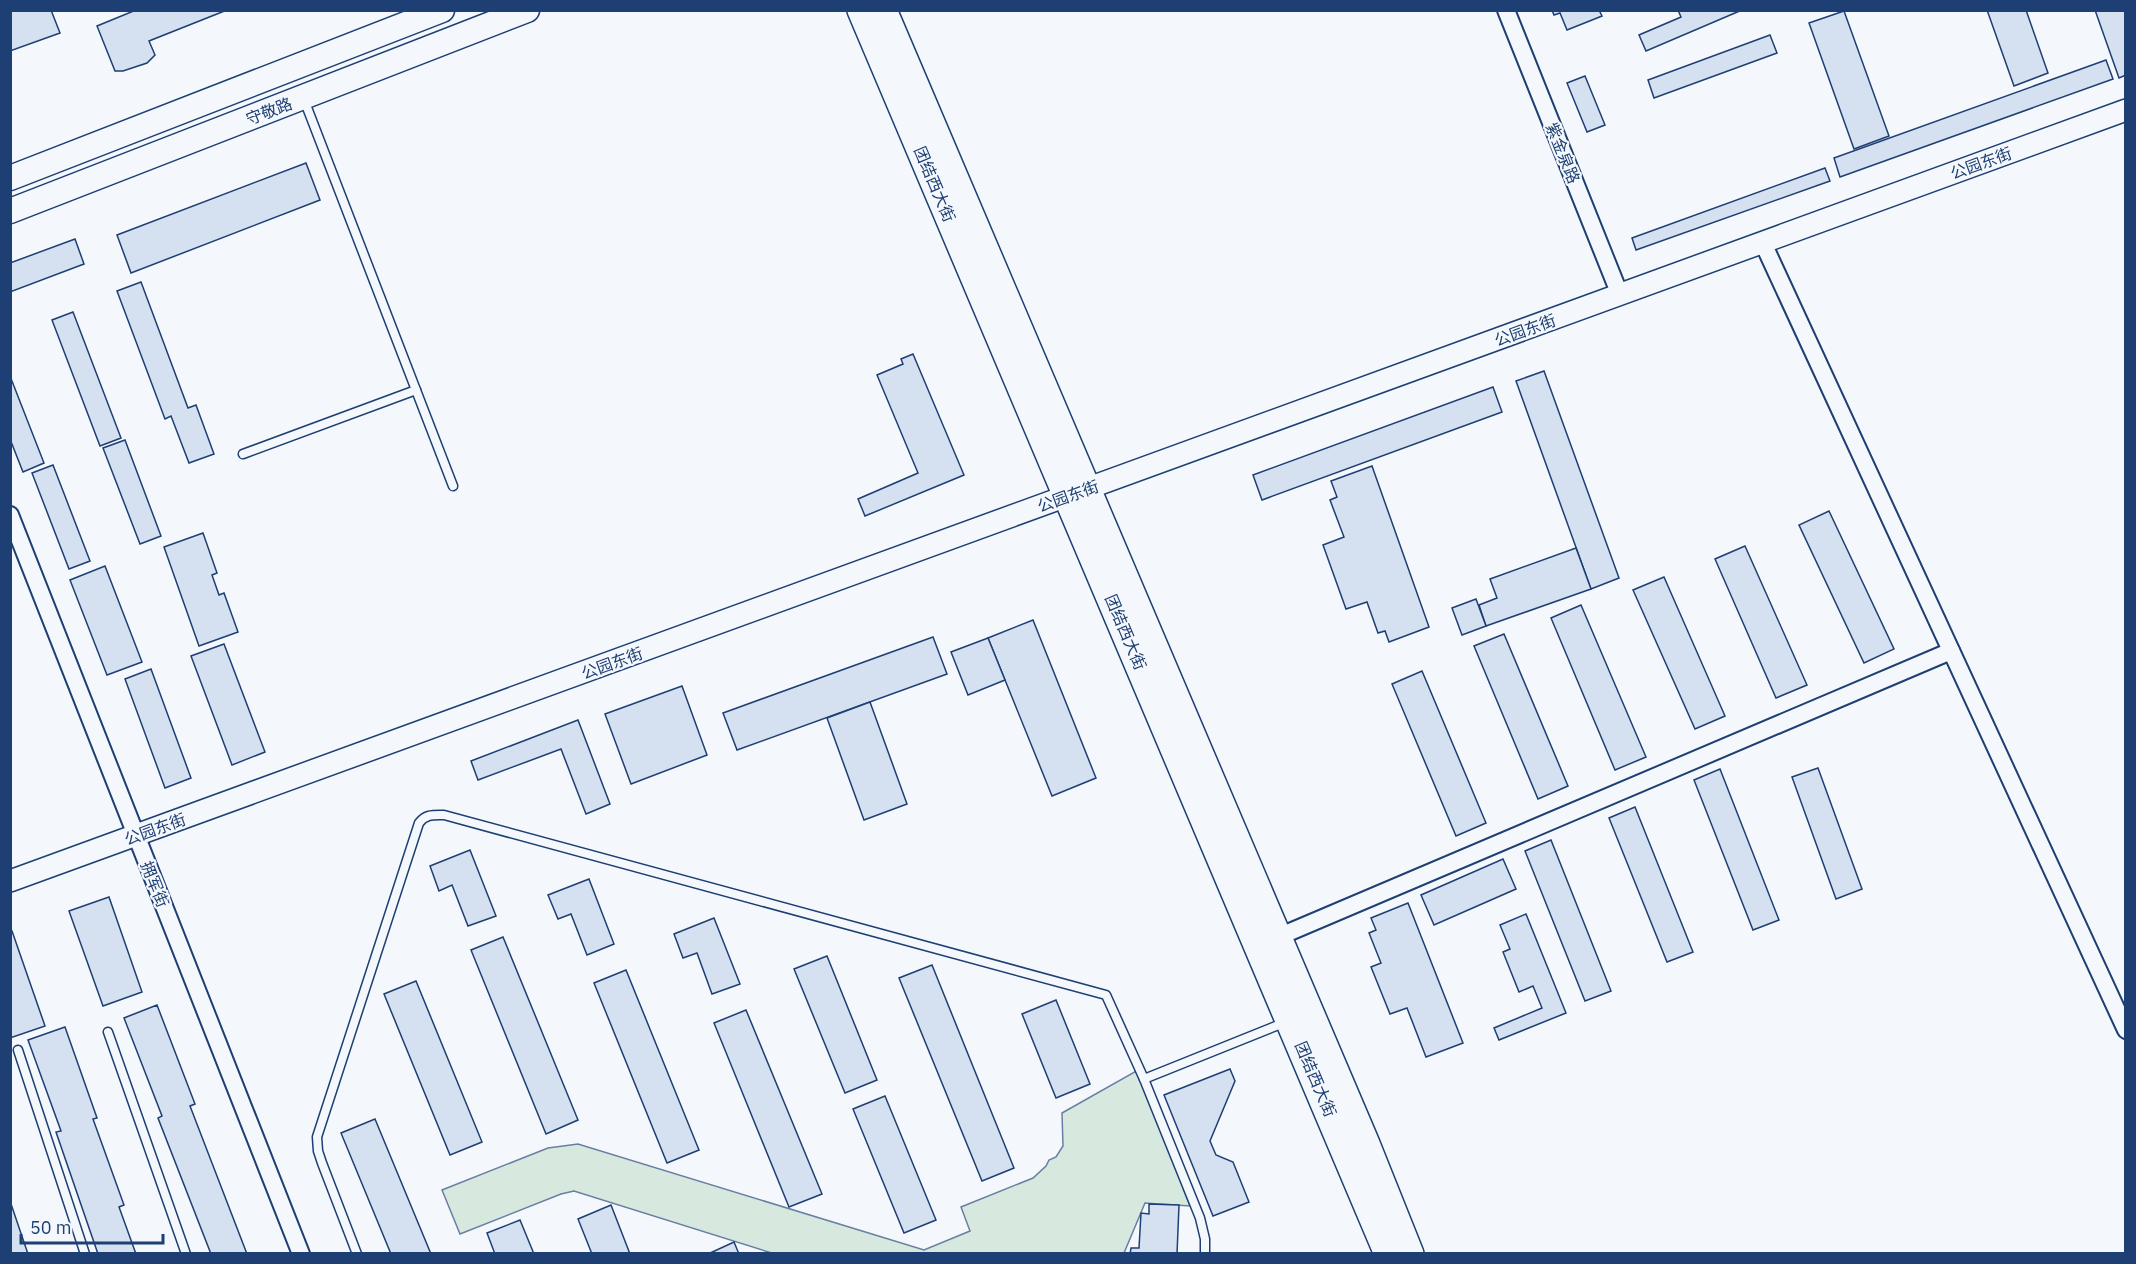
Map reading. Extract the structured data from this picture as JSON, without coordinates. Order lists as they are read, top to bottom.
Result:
{
  "streets": {
    "main road": ["守敬路", "团结西大街"],
    "street": ["紫金泉路", "公园东街", "拥军街"]
  },
  "crossings": [
    ["紫金泉路", "公园东街"],
    ["公园东街", "团结西大街"],
    ["公园东街", "拥军街"]
  ],
  "scale_bar": "50 m"
}
